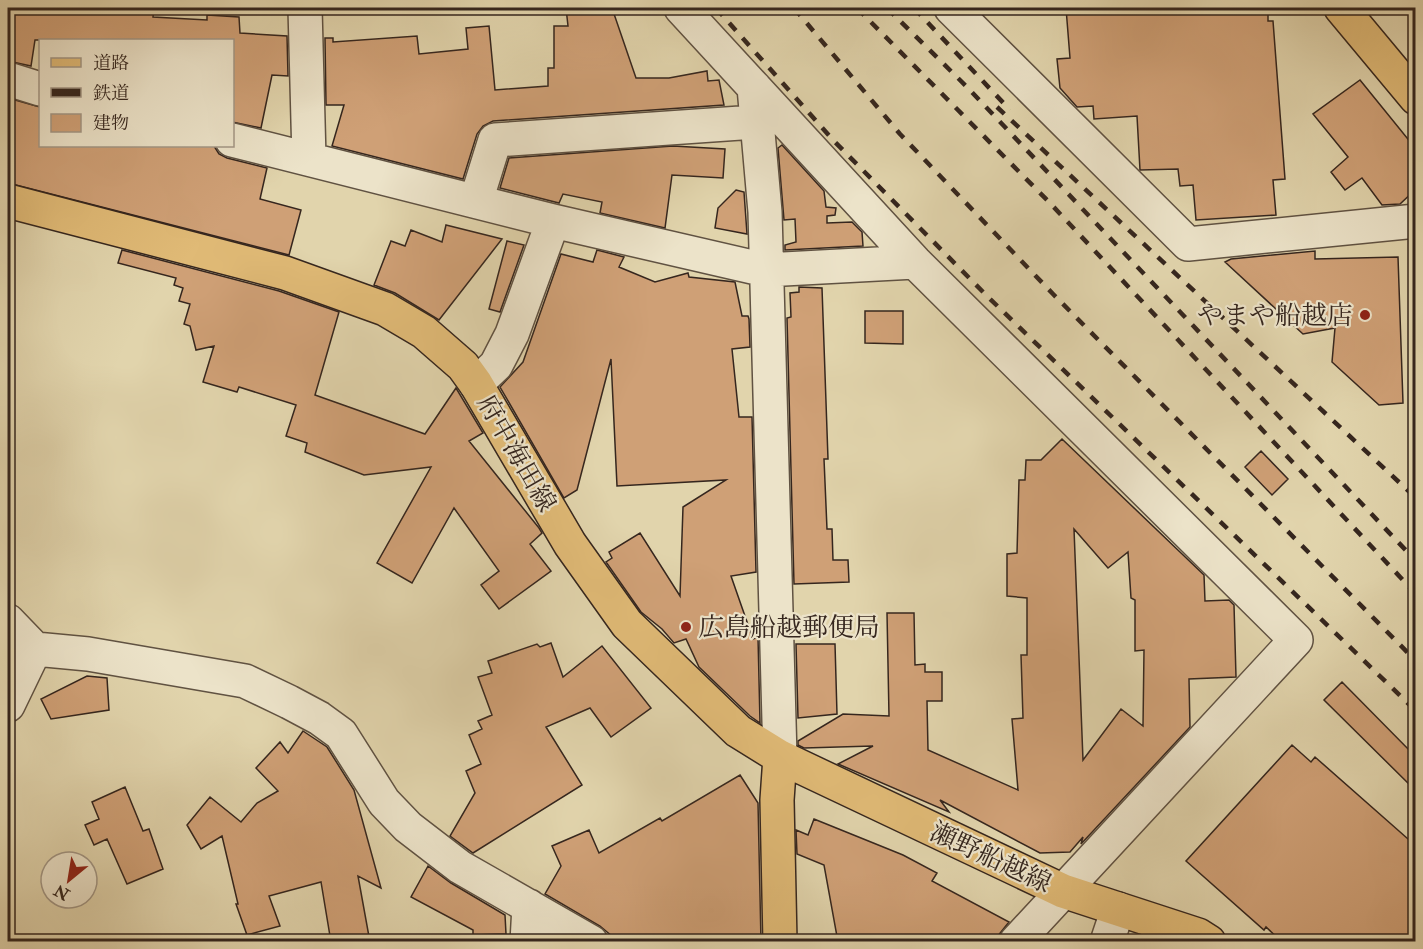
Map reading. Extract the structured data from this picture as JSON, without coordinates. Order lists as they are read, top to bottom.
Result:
{
  "streets": {
    "main road": ["府中海田線", "瀬野船越線"]
  },
  "crossings": [
    ["府中海田線", "瀬野船越線"]
  ],
  "places": ["やまや船越店", "広島船越郵便局"],
  "legend": ["道路", "鉄道", "建物"],
  "north": "bottom left"
}
